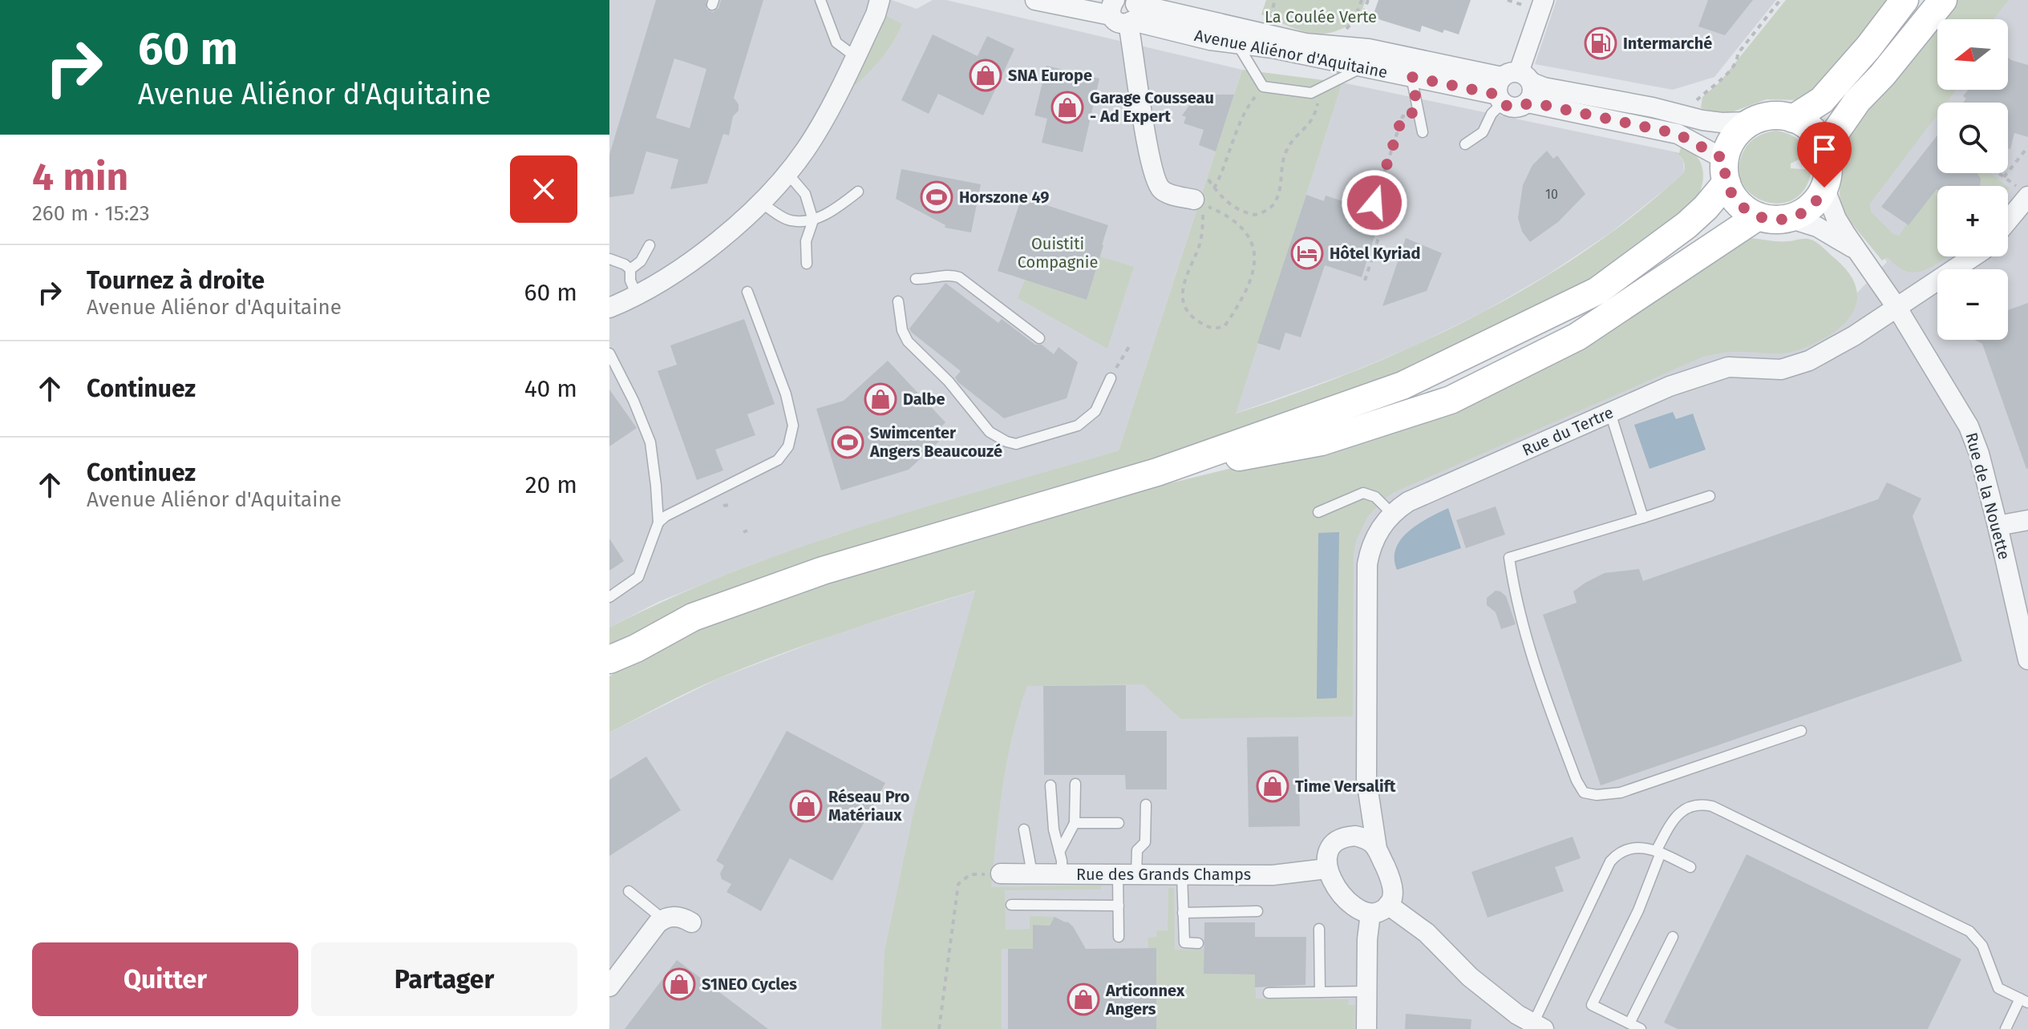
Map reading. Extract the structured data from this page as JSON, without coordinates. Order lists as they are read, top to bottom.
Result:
{
  "streets": {
    "street": [
      "Avenue Aliénor d'Aquitaine",
      "Rue du Tertre",
      "Rue de la Nouette",
      "Rue des Grands Champs"
    ]
  },
  "crossings": [
    ["Avenue Aliénor d'Aquitaine", "Rue de la Nouette"],
    ["Rue du Tertre", "Rue de la Nouette"],
    ["Rue du Tertre", "Rue des Grands Champs"]
  ],
  "parks": ["La Coulée Verte", "Ouistiti Compagnie"],
  "places": {
    "fuel station": ["Intermarché"],
    "shop": [
      "SNA Europe",
      "Garage Cousseau - Ad Expert",
      "Dalbe",
      "Time Versalift",
      "Réseau Pro Matériaux",
      "S1NEO Cycles",
      "Articonnex Angers"
    ],
    "sports": ["Horszone 49", "Swimcenter Angers Beaucouzé"],
    "hotel": ["Hôtel Kyriad"]
  },
  "house_numbers": ["10"],
  "north": "left",
  "page": {
    "turn": ["60 m", "Avenue Aliénor d'Aquitaine"],
    "map_buttons": ["+", "−"],
    "heading": ["4 min", "260 m · 15:23"],
    "list": [
      {
        "name": "Tournez à droite",
        "note": "Avenue Aliénor d'Aquitaine",
        "value": "60 m"
      },
      {
        "name": "Continuez",
        "value": "40 m"
      },
      {
        "name": "Continuez",
        "note": "Avenue Aliénor d'Aquitaine",
        "value": "20 m"
      }
    ],
    "buttons": ["Quitter", "Partager"]
  }
}
